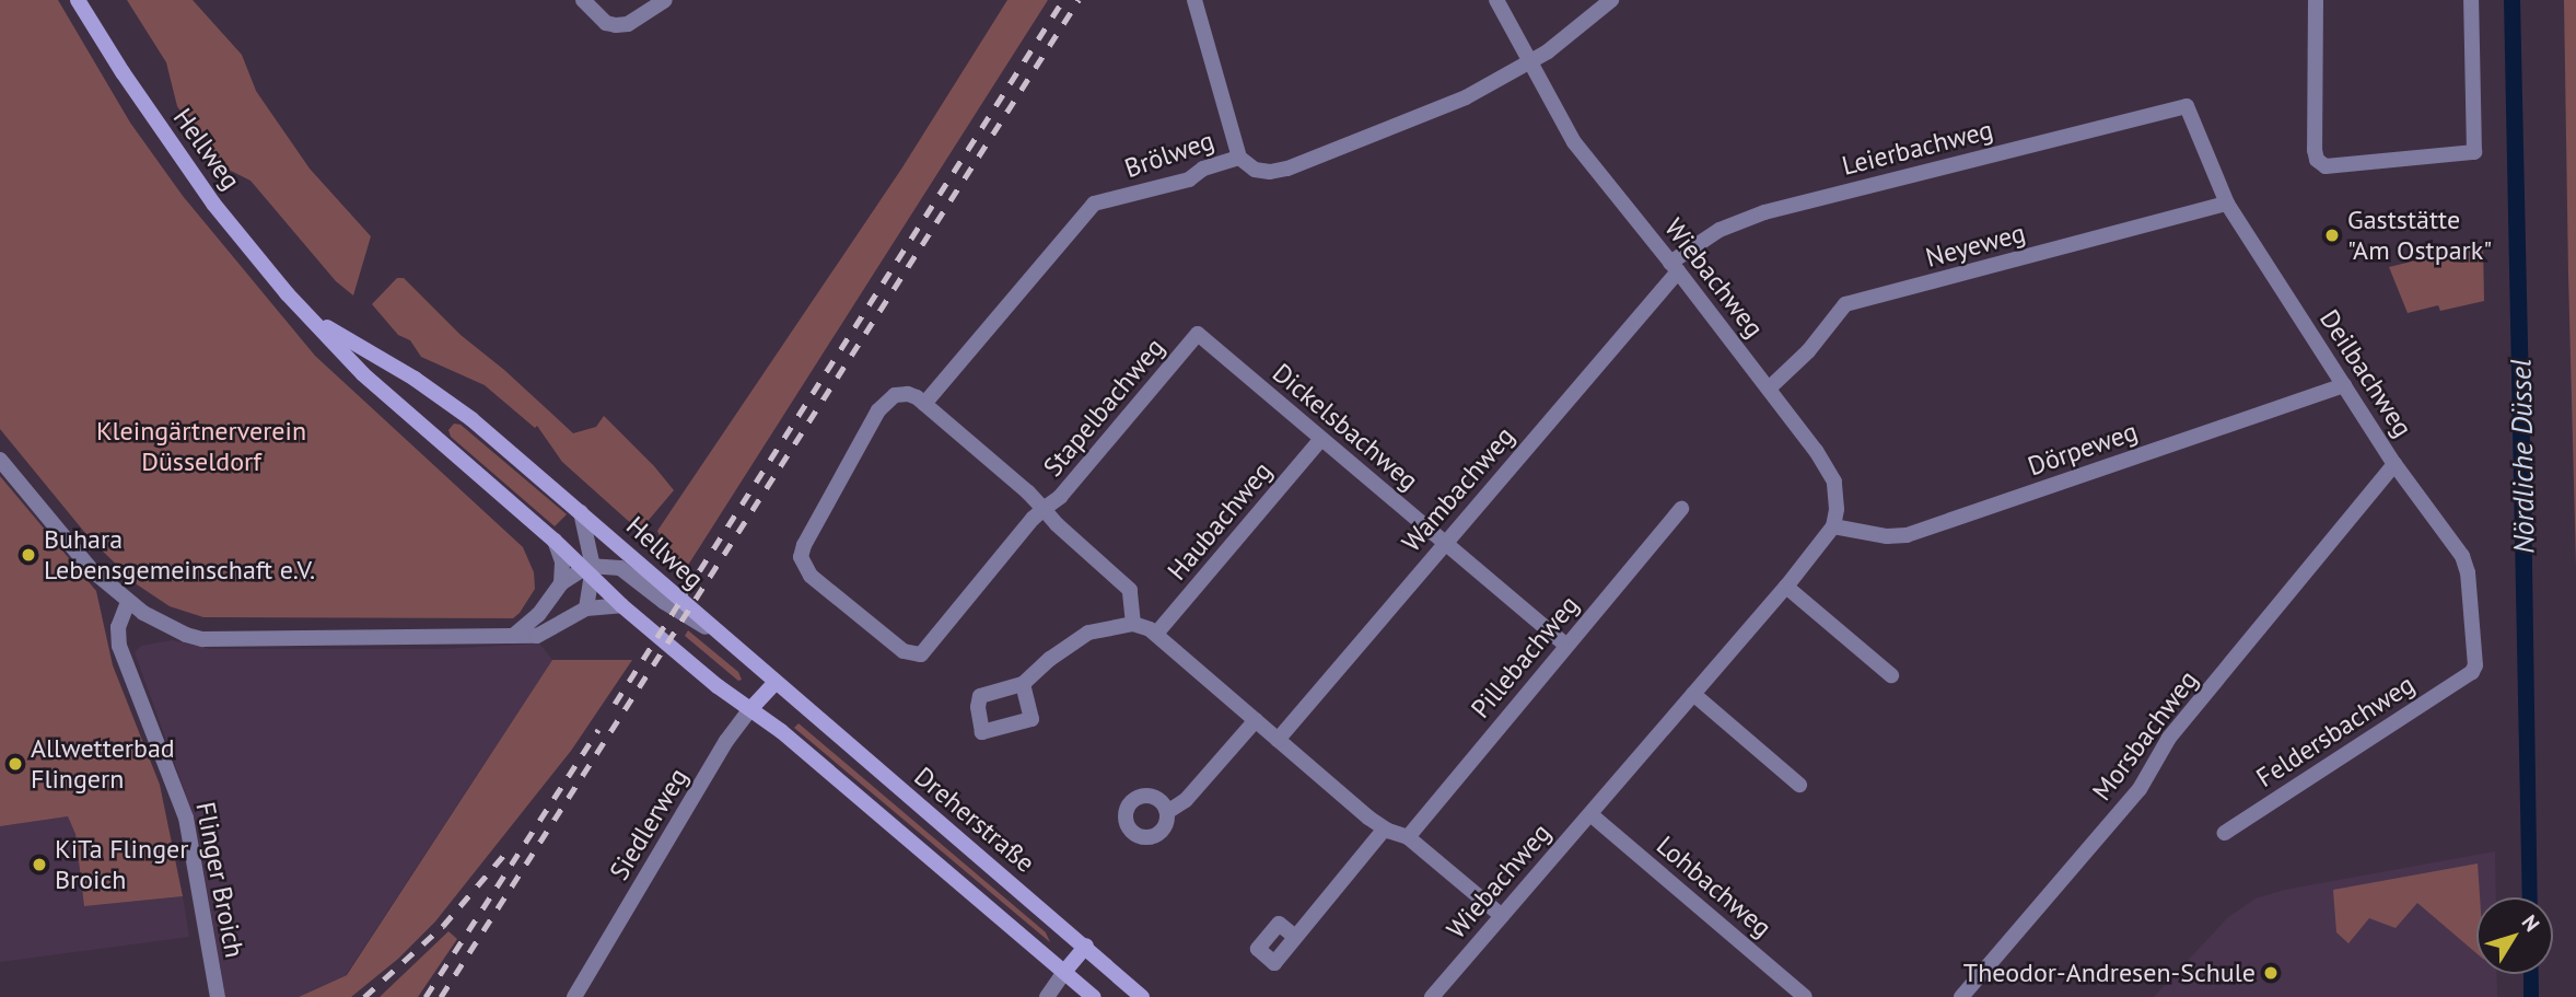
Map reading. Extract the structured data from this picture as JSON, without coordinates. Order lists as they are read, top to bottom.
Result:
{
  "streets": {
    "main road": ["Hellweg", "Dreherstraße", "Siedlerweg"],
    "street": [
      "Leierbachweg",
      "Brölweg",
      "Neyeweg",
      "Wiebachweg",
      "Deilbachweg",
      "Stapelbachweg",
      "Dickelsbachweg",
      "Dörpeweg",
      "Wambachweg",
      "Haubachweg",
      "Pillebachweg",
      "Feldersbachweg",
      "Morsbachweg",
      "Flinger Broich",
      "Lohbachweg"
    ]
  },
  "crossings": [
    ["Leierbachweg", "Wiebachweg"],
    ["Leierbachweg", "Deilbachweg"],
    ["Leierbachweg", "Wambachweg"],
    ["Hellweg", "Dreherstraße"],
    ["Hellweg", "Siedlerweg"],
    ["Brölweg", "Wiebachweg"],
    ["Brölweg", "Stapelbachweg"],
    ["Neyeweg", "Wiebachweg"],
    ["Neyeweg", "Deilbachweg"],
    ["Wiebachweg", "Dörpeweg"],
    ["Wiebachweg", "Wambachweg"],
    ["Wiebachweg", "Lohbachweg"],
    ["Deilbachweg", "Dörpeweg"],
    ["Deilbachweg", "Feldersbachweg"],
    ["Deilbachweg", "Morsbachweg"],
    ["Stapelbachweg", "Dickelsbachweg"],
    ["Dickelsbachweg", "Wambachweg"],
    ["Dickelsbachweg", "Haubachweg"],
    ["Dickelsbachweg", "Pillebachweg"],
    ["Dreherstraße", "Siedlerweg"]
  ],
  "water": ["Nördliche Düssel"],
  "parks": ["Kleingärtnerverein Düsseldorf"],
  "places": [
    "Gaststätte \"Am Ostpark\"",
    "Buhara Lebensgemeinschaft e.V.",
    "Allwetterbad Flingern",
    "KiTa Flinger Broich",
    "Theodor-Andresen-Schule"
  ],
  "north": "top right"
}
